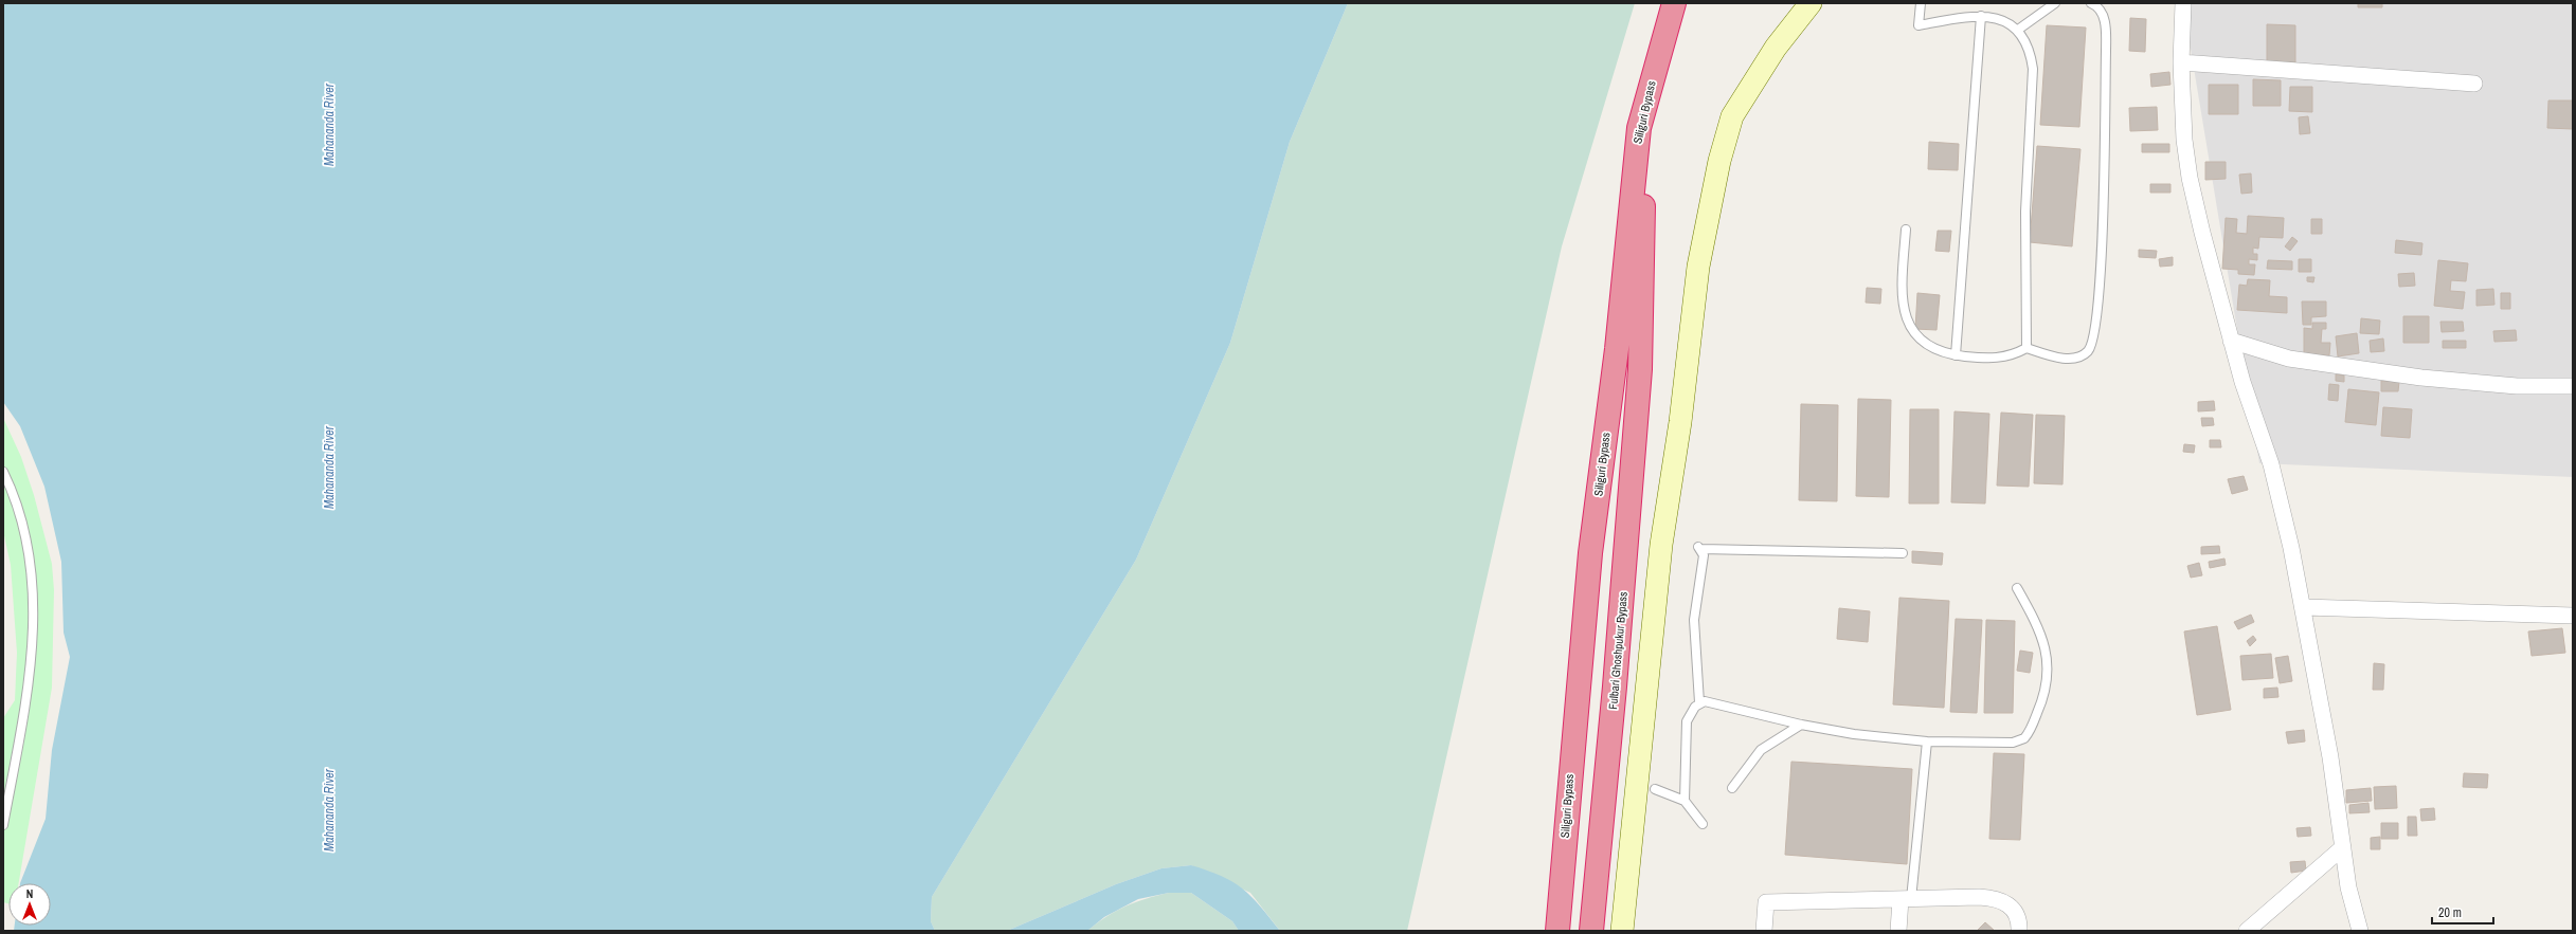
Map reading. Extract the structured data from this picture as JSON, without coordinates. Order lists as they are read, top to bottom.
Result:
{
  "streets": {
    "highway": ["Siliguri Bypass", "Fulbari Ghoshpukur Bypass"]
  },
  "crossings": [
    ["Siliguri Bypass", "Fulbari Ghoshpukur Bypass"]
  ],
  "water": ["Mahananda River"],
  "scale_bar": "20 m",
  "north": "top"
}
